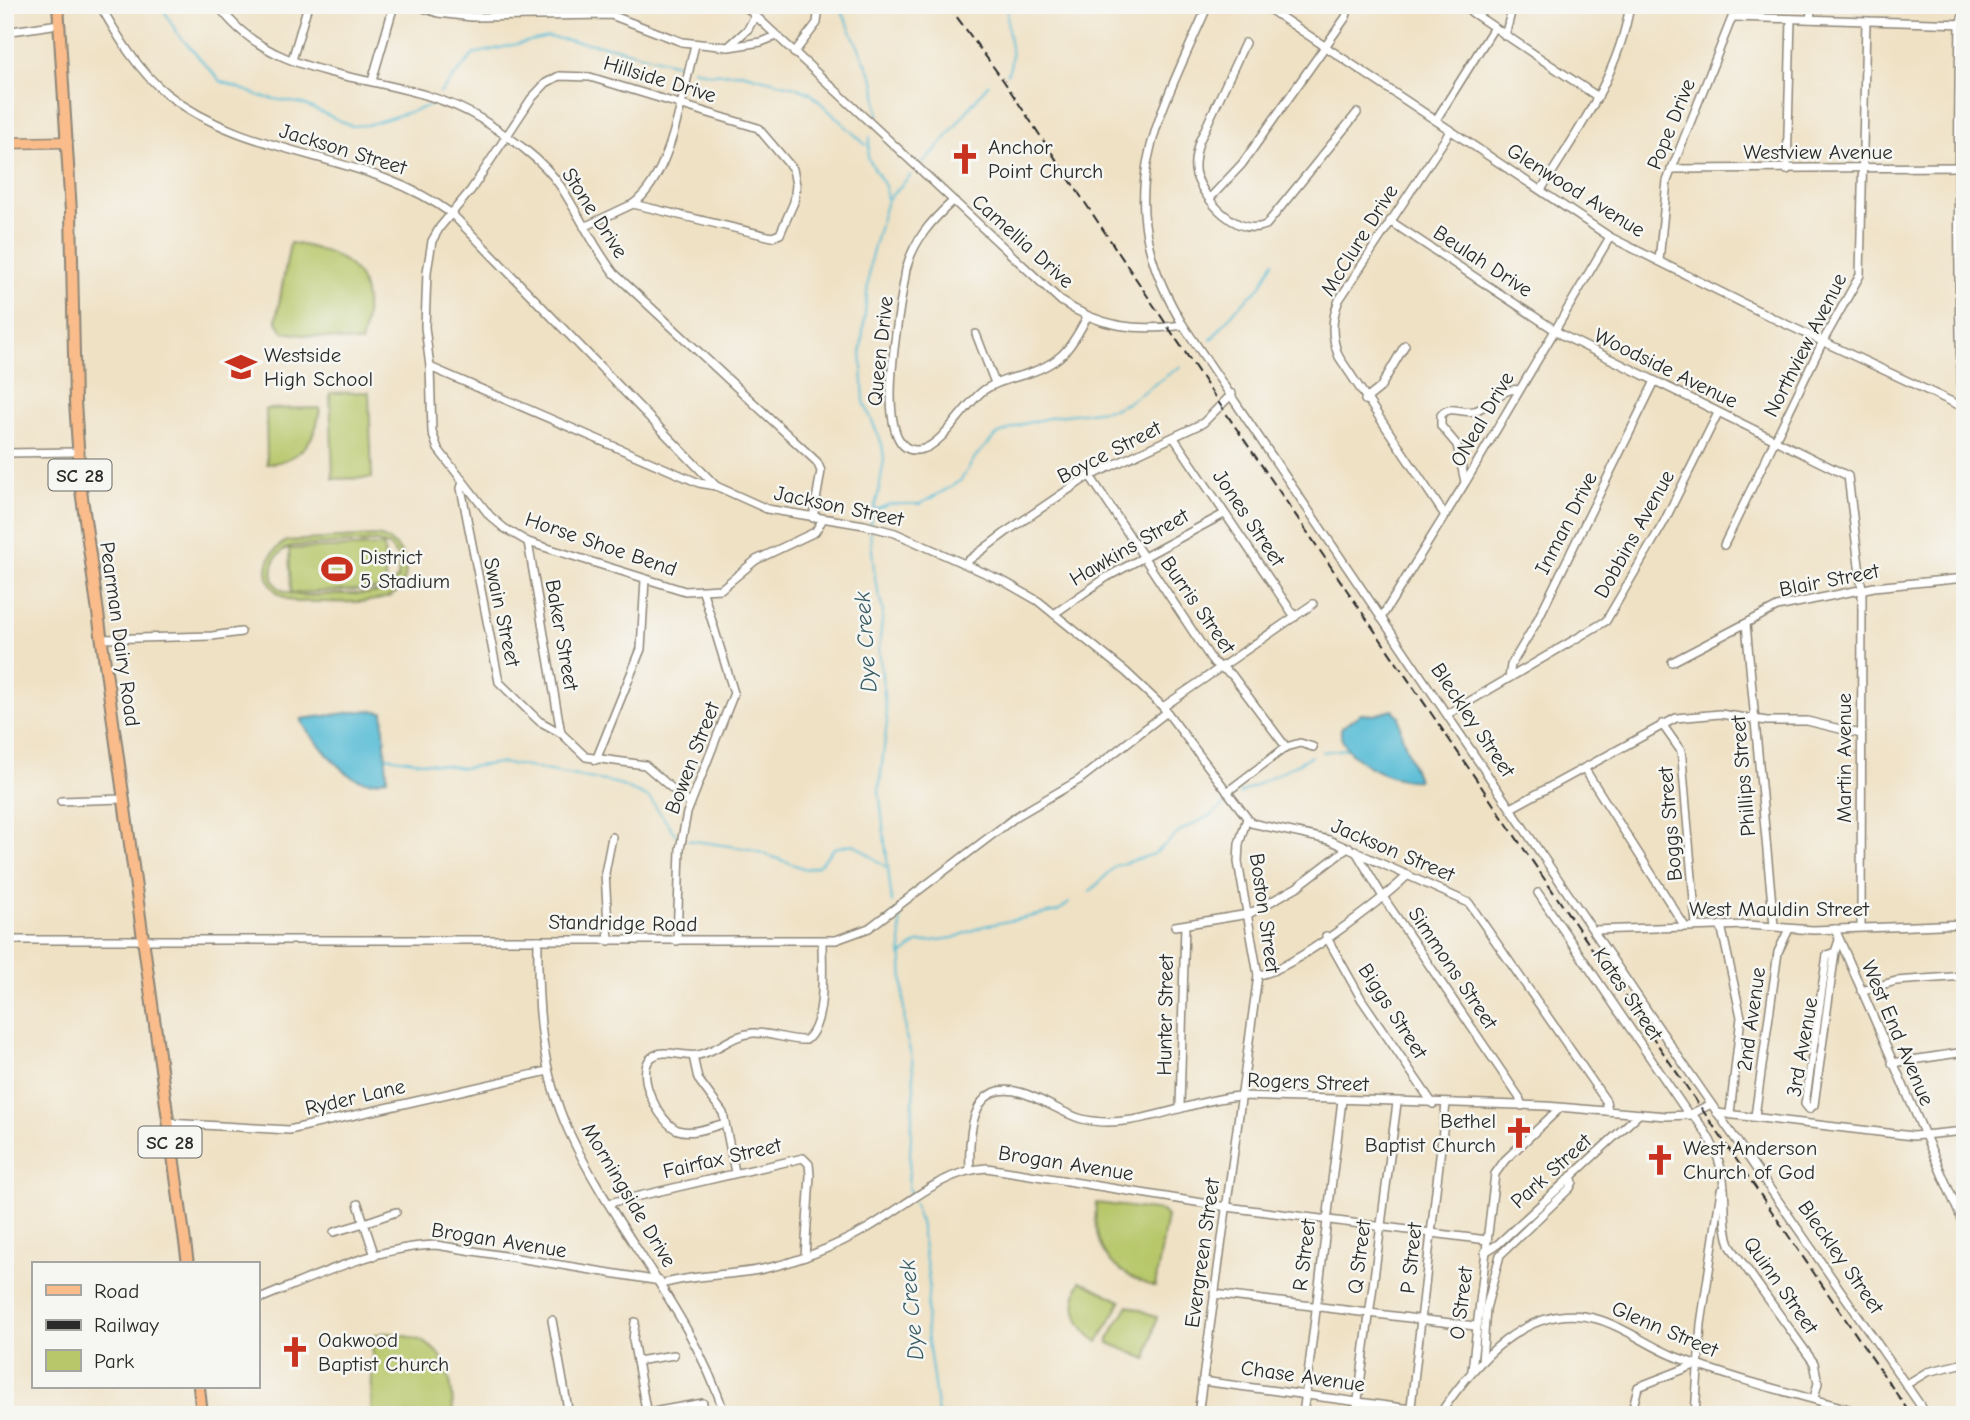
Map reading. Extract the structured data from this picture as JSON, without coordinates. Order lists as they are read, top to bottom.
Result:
{
  "streets": {
    "highway": ["SC 28", "Pearman Dairy Road"],
    "street": [
      "Hillside Drive",
      "Pope Drive",
      "Jackson Street",
      "Westview Avenue",
      "Glenwood Avenue",
      "Stone Drive",
      "McClure Drive",
      "Camellia Drive",
      "Beulah Drive",
      "Northview Avenue",
      "Queen Drive",
      "Woodside Avenue",
      "ONeal Drive",
      "Boyce Street",
      "Jones Street",
      "Inman Drive",
      "Dobbins Avenue",
      "Horse Shoe Bend",
      "Hawkins Street",
      "Blair Street",
      "Burris Street",
      "Swain Street",
      "Baker Street",
      "Bleckley Street",
      "Bowen Street",
      "Martin Avenue",
      "Phillips Street",
      "Boggs Street",
      "West Mauldin Street",
      "Boston Street",
      "Standridge Road",
      "Simmons Street",
      "Kates Street",
      "Biggs Street",
      "Hunter Street",
      "2nd Avenue",
      "West End Avenue",
      "3rd Avenue",
      "Rogers Street",
      "Ryder Lane",
      "Fairfax Street",
      "Brogan Avenue",
      "Park Street",
      "Morningside Drive",
      "Evergreen Street",
      "R Street",
      "Q Street",
      "P Street",
      "Quinn Street",
      "O Street",
      "Glenn Street",
      "Chase Avenue"
    ]
  },
  "crossings": [
    ["Hillside Drive", "Jackson Street"],
    ["Hillside Drive", "Stone Drive"],
    ["Hillside Drive", "Horse Shoe Bend"],
    ["Pope Drive", "Westview Avenue"],
    ["Pope Drive", "Glenwood Avenue"],
    ["Jackson Street", "Stone Drive"],
    ["Jackson Street", "Boyce Street"],
    ["Jackson Street", "Hawkins Street"],
    ["Jackson Street", "Boston Street"],
    ["Jackson Street", "Standridge Road"],
    ["Jackson Street", "Simmons Street"],
    ["Jackson Street", "Rogers Street"],
    ["Westview Avenue", "Northview Avenue"],
    ["Glenwood Avenue", "McClure Drive"],
    ["Glenwood Avenue", "Northview Avenue"],
    ["Glenwood Avenue", "ONeal Drive"],
    ["McClure Drive", "Beulah Drive"],
    ["McClure Drive", "ONeal Drive"],
    ["Camellia Drive", "Queen Drive"],
    ["Camellia Drive", "Bleckley Street"],
    ["Beulah Drive", "Woodside Avenue"],
    ["Beulah Drive", "ONeal Drive"],
    ["Northview Avenue", "Woodside Avenue"],
    ["Woodside Avenue", "ONeal Drive"],
    ["Woodside Avenue", "Inman Drive"],
    ["Woodside Avenue", "Dobbins Avenue"],
    ["Woodside Avenue", "Blair Street"],
    ["Woodside Avenue", "Martin Avenue"],
    ["ONeal Drive", "Bleckley Street"],
    ["Boyce Street", "Jones Street"],
    ["Boyce Street", "Burris Street"],
    ["Boyce Street", "Bleckley Street"],
    ["Jones Street", "Hawkins Street"],
    ["Jones Street", "Standridge Road"],
    ["Inman Drive", "Dobbins Avenue"],
    ["Dobbins Avenue", "Bleckley Street"],
    ["Horse Shoe Bend", "Swain Street"],
    ["Horse Shoe Bend", "Baker Street"],
    ["Horse Shoe Bend", "Bowen Street"],
    ["Hawkins Street", "Burris Street"],
    ["Blair Street", "Martin Avenue"],
    ["Blair Street", "Phillips Street"],
    ["Burris Street", "Standridge Road"],
    ["Swain Street", "Baker Street"],
    ["Swain Street", "Bowen Street"],
    ["Pearman Dairy Road", "Standridge Road"],
    ["Pearman Dairy Road", "Ryder Lane"],
    ["Bleckley Street", "West Mauldin Street"],
    ["Bleckley Street", "Rogers Street"],
    ["Bowen Street", "Standridge Road"],
    ["Martin Avenue", "West Mauldin Street"],
    ["Phillips Street", "West Mauldin Street"],
    ["Boggs Street", "West Mauldin Street"],
    ["West Mauldin Street", "2nd Avenue"],
    ["West Mauldin Street", "West End Avenue"],
    ["Boston Street", "Rogers Street"],
    ["Boston Street", "Evergreen Street"],
    ["Standridge Road", "Morningside Drive"],
    ["Simmons Street", "Rogers Street"],
    ["Kates Street", "Rogers Street"],
    ["Kates Street", "Quinn Street"],
    ["Biggs Street", "Rogers Street"],
    ["Hunter Street", "Rogers Street"],
    ["West End Avenue", "3rd Avenue"],
    ["Rogers Street", "Brogan Avenue"],
    ["Rogers Street", "Park Street"],
    ["Rogers Street", "Evergreen Street"],
    ["Rogers Street", "R Street"],
    ["Rogers Street", "Q Street"],
    ["Rogers Street", "P Street"],
    ["Rogers Street", "Quinn Street"],
    ["Rogers Street", "O Street"],
    ["Ryder Lane", "Morningside Drive"],
    ["Fairfax Street", "Brogan Avenue"],
    ["Fairfax Street", "Morningside Drive"],
    ["Brogan Avenue", "Morningside Drive"],
    ["Brogan Avenue", "Evergreen Street"],
    ["Brogan Avenue", "R Street"],
    ["Brogan Avenue", "Q Street"],
    ["Brogan Avenue", "P Street"],
    ["Brogan Avenue", "O Street"],
    ["Park Street", "O Street"],
    ["Evergreen Street", "Chase Avenue"],
    ["R Street", "Chase Avenue"],
    ["Q Street", "Chase Avenue"],
    ["P Street", "Chase Avenue"],
    ["Quinn Street", "Glenn Street"],
    ["O Street", "Glenn Street"],
    ["Glenn Street", "Chase Avenue"]
  ],
  "water": ["Dye Creek"],
  "places": {
    "church": [
      "Anchor Point Church",
      "Bethel Baptist Church",
      "West Anderson Church of God",
      "Oakwood Baptist Church"
    ],
    "school or university": ["Westside High School"],
    "sports": ["District 5 Stadium"]
  },
  "legend": ["Road", "Railway", "Park"]
}
